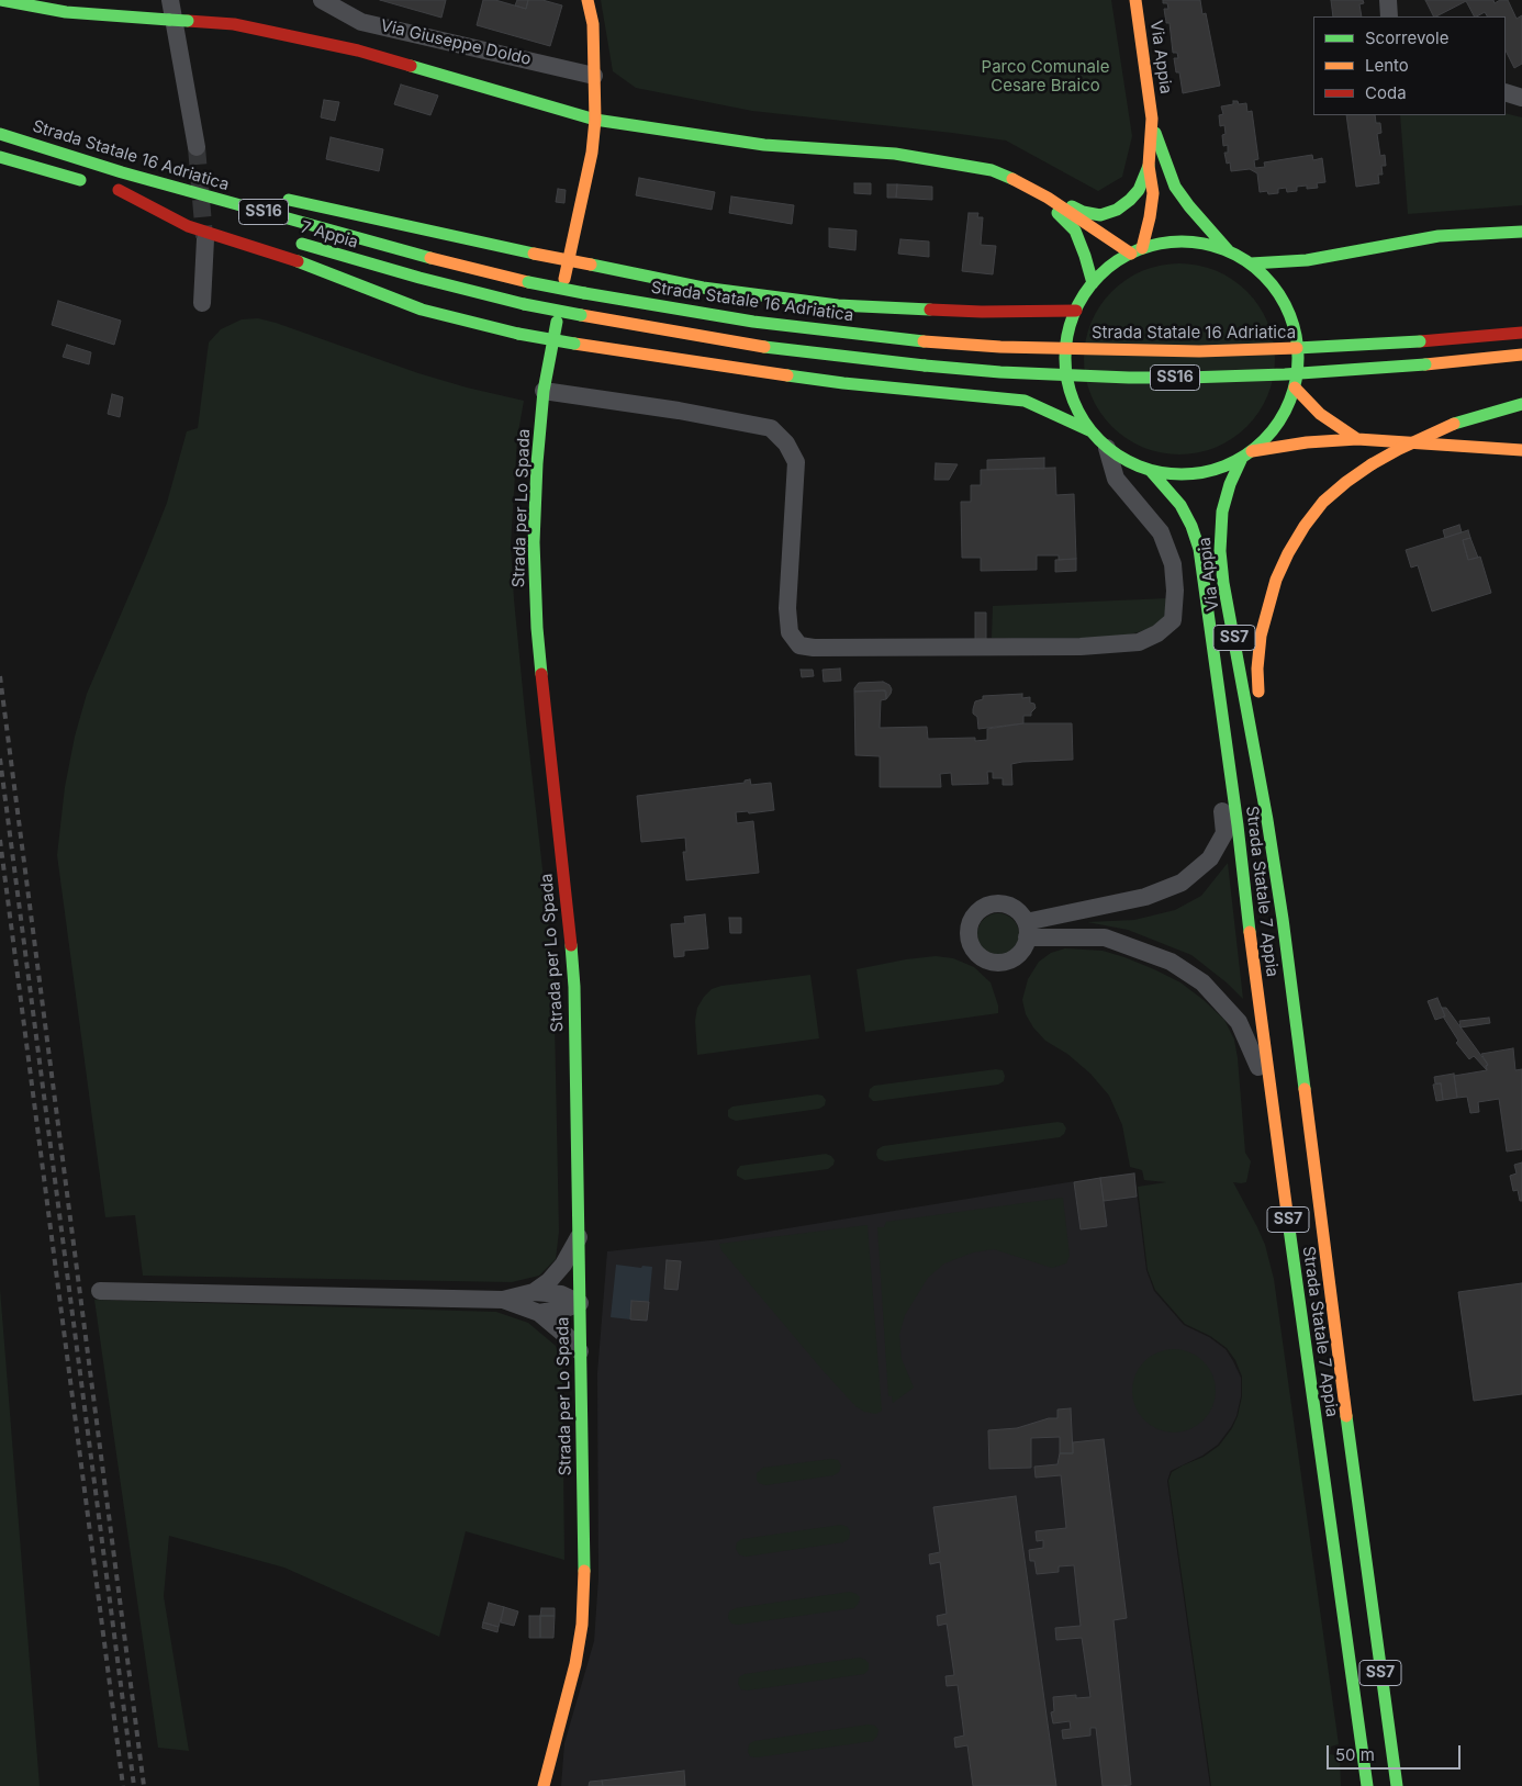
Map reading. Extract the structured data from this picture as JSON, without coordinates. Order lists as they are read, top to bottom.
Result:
{
  "streets": {
    "main road": [
      "Via Appia",
      "Strada Statale 16 Adriatica",
      "SS16",
      "7 Appia",
      "Strada per Lo Spada",
      "SS7",
      "Strada Statale 7 Appia"
    ],
    "street": ["Via Giuseppe Doldo"]
  },
  "crossings": [
    ["Via Giuseppe Doldo", "Strada per Lo Spada"],
    ["Via Appia", "Strada Statale 7 Appia"]
  ],
  "parks": ["Parco Comunale Cesare Braico"],
  "legend": ["Scorrevole", "Lento", "Coda"],
  "scale_bar": "50 m"
}
